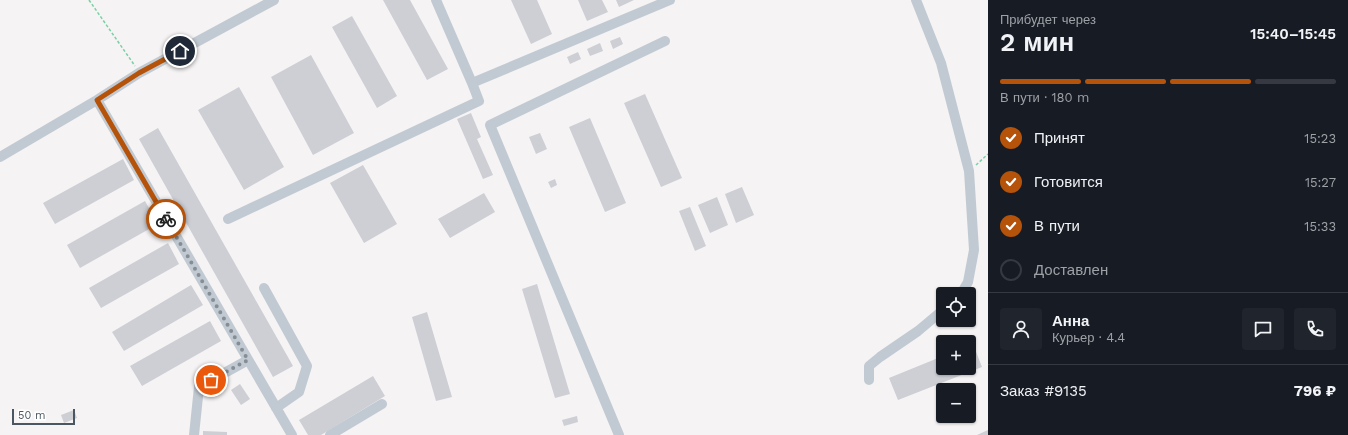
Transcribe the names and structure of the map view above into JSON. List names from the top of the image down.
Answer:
{
  "scale_bar": "50 m",
  "page": {
    "heading": ["2 мин", "Прибудет через", "15:40–15:45"],
    "panel": [
      "Анна",
      "Курьер · 4.4",
      "Заказ #9135",
      "796 ₽"
    ],
    "bar": "В пути · 180 m",
    "list": [
      ["Принят", "15:23"],
      ["Готовится", "15:27"],
      ["В пути", "15:33"],
      "Доставлен"
    ],
    "map_buttons": ["+", "−"],
    "scale": "50 m"
  }
}
